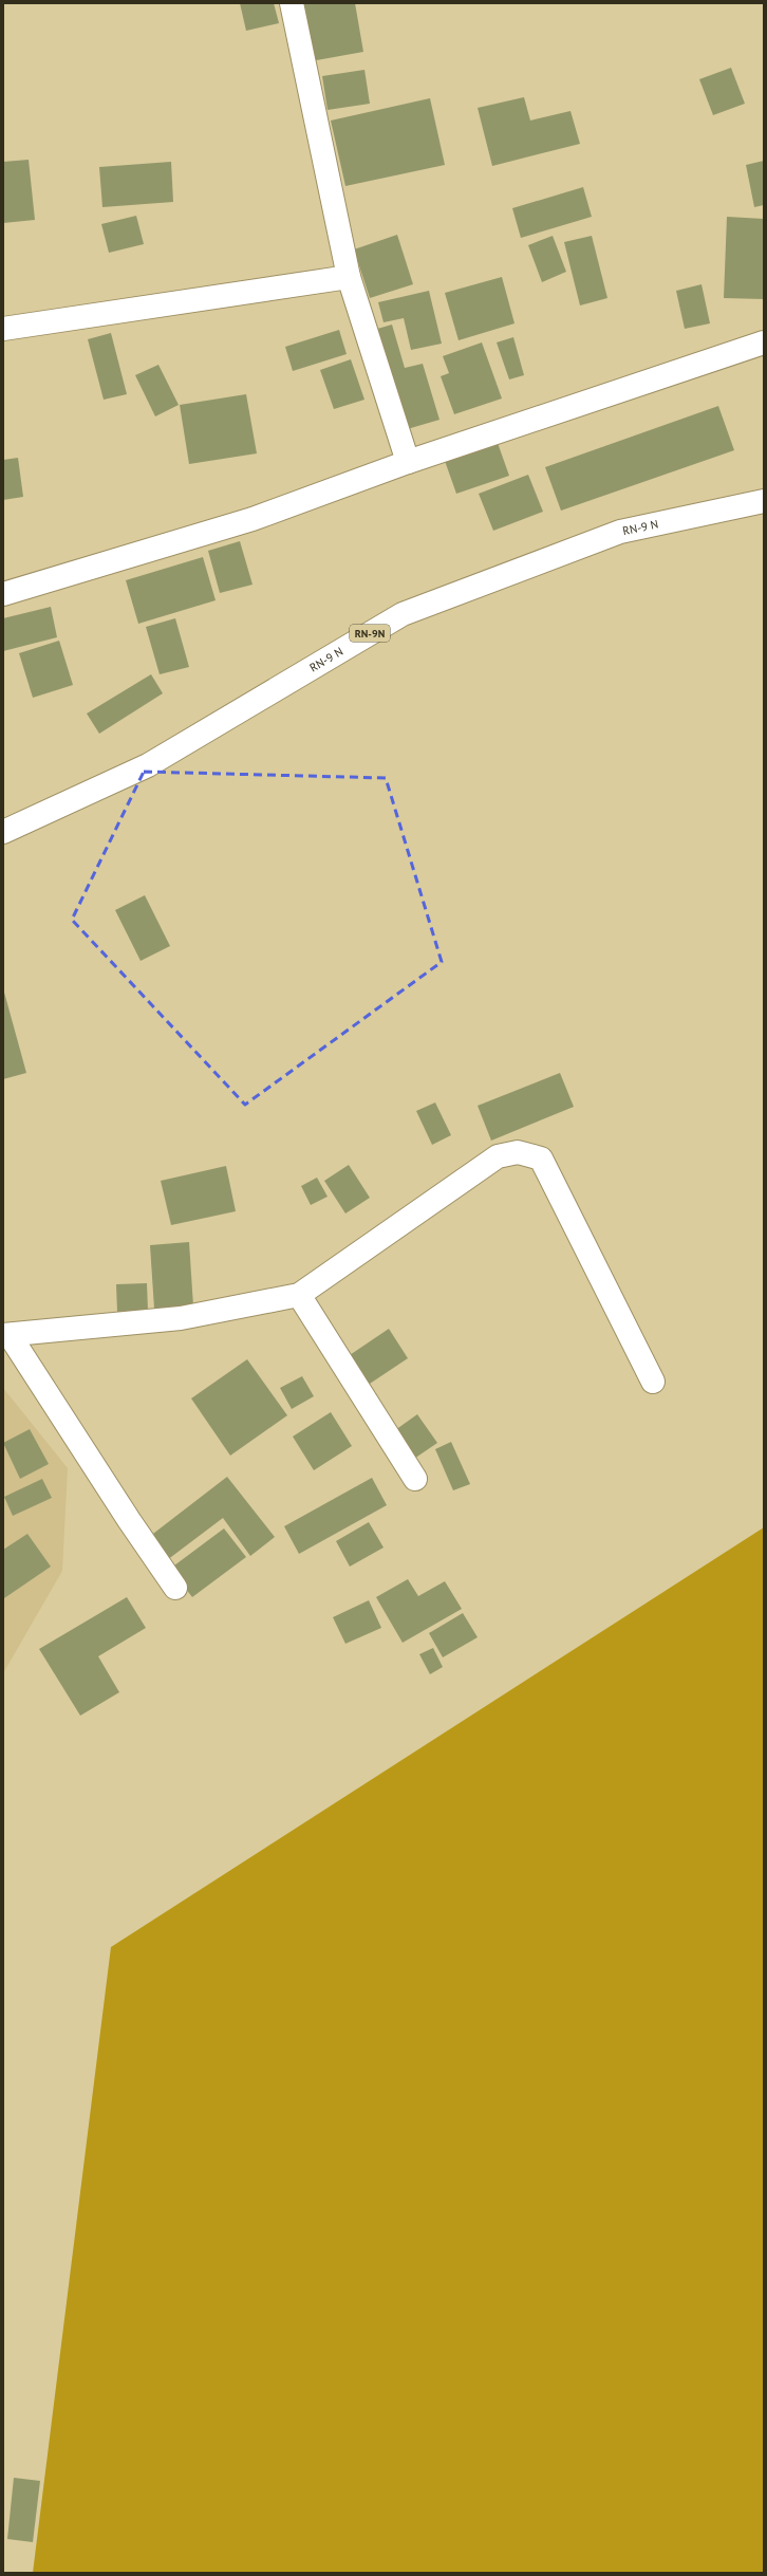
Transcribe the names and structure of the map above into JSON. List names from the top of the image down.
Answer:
{
  "streets": {
    "street": ["RN-9 N", "RN-9N"]
  }
}
